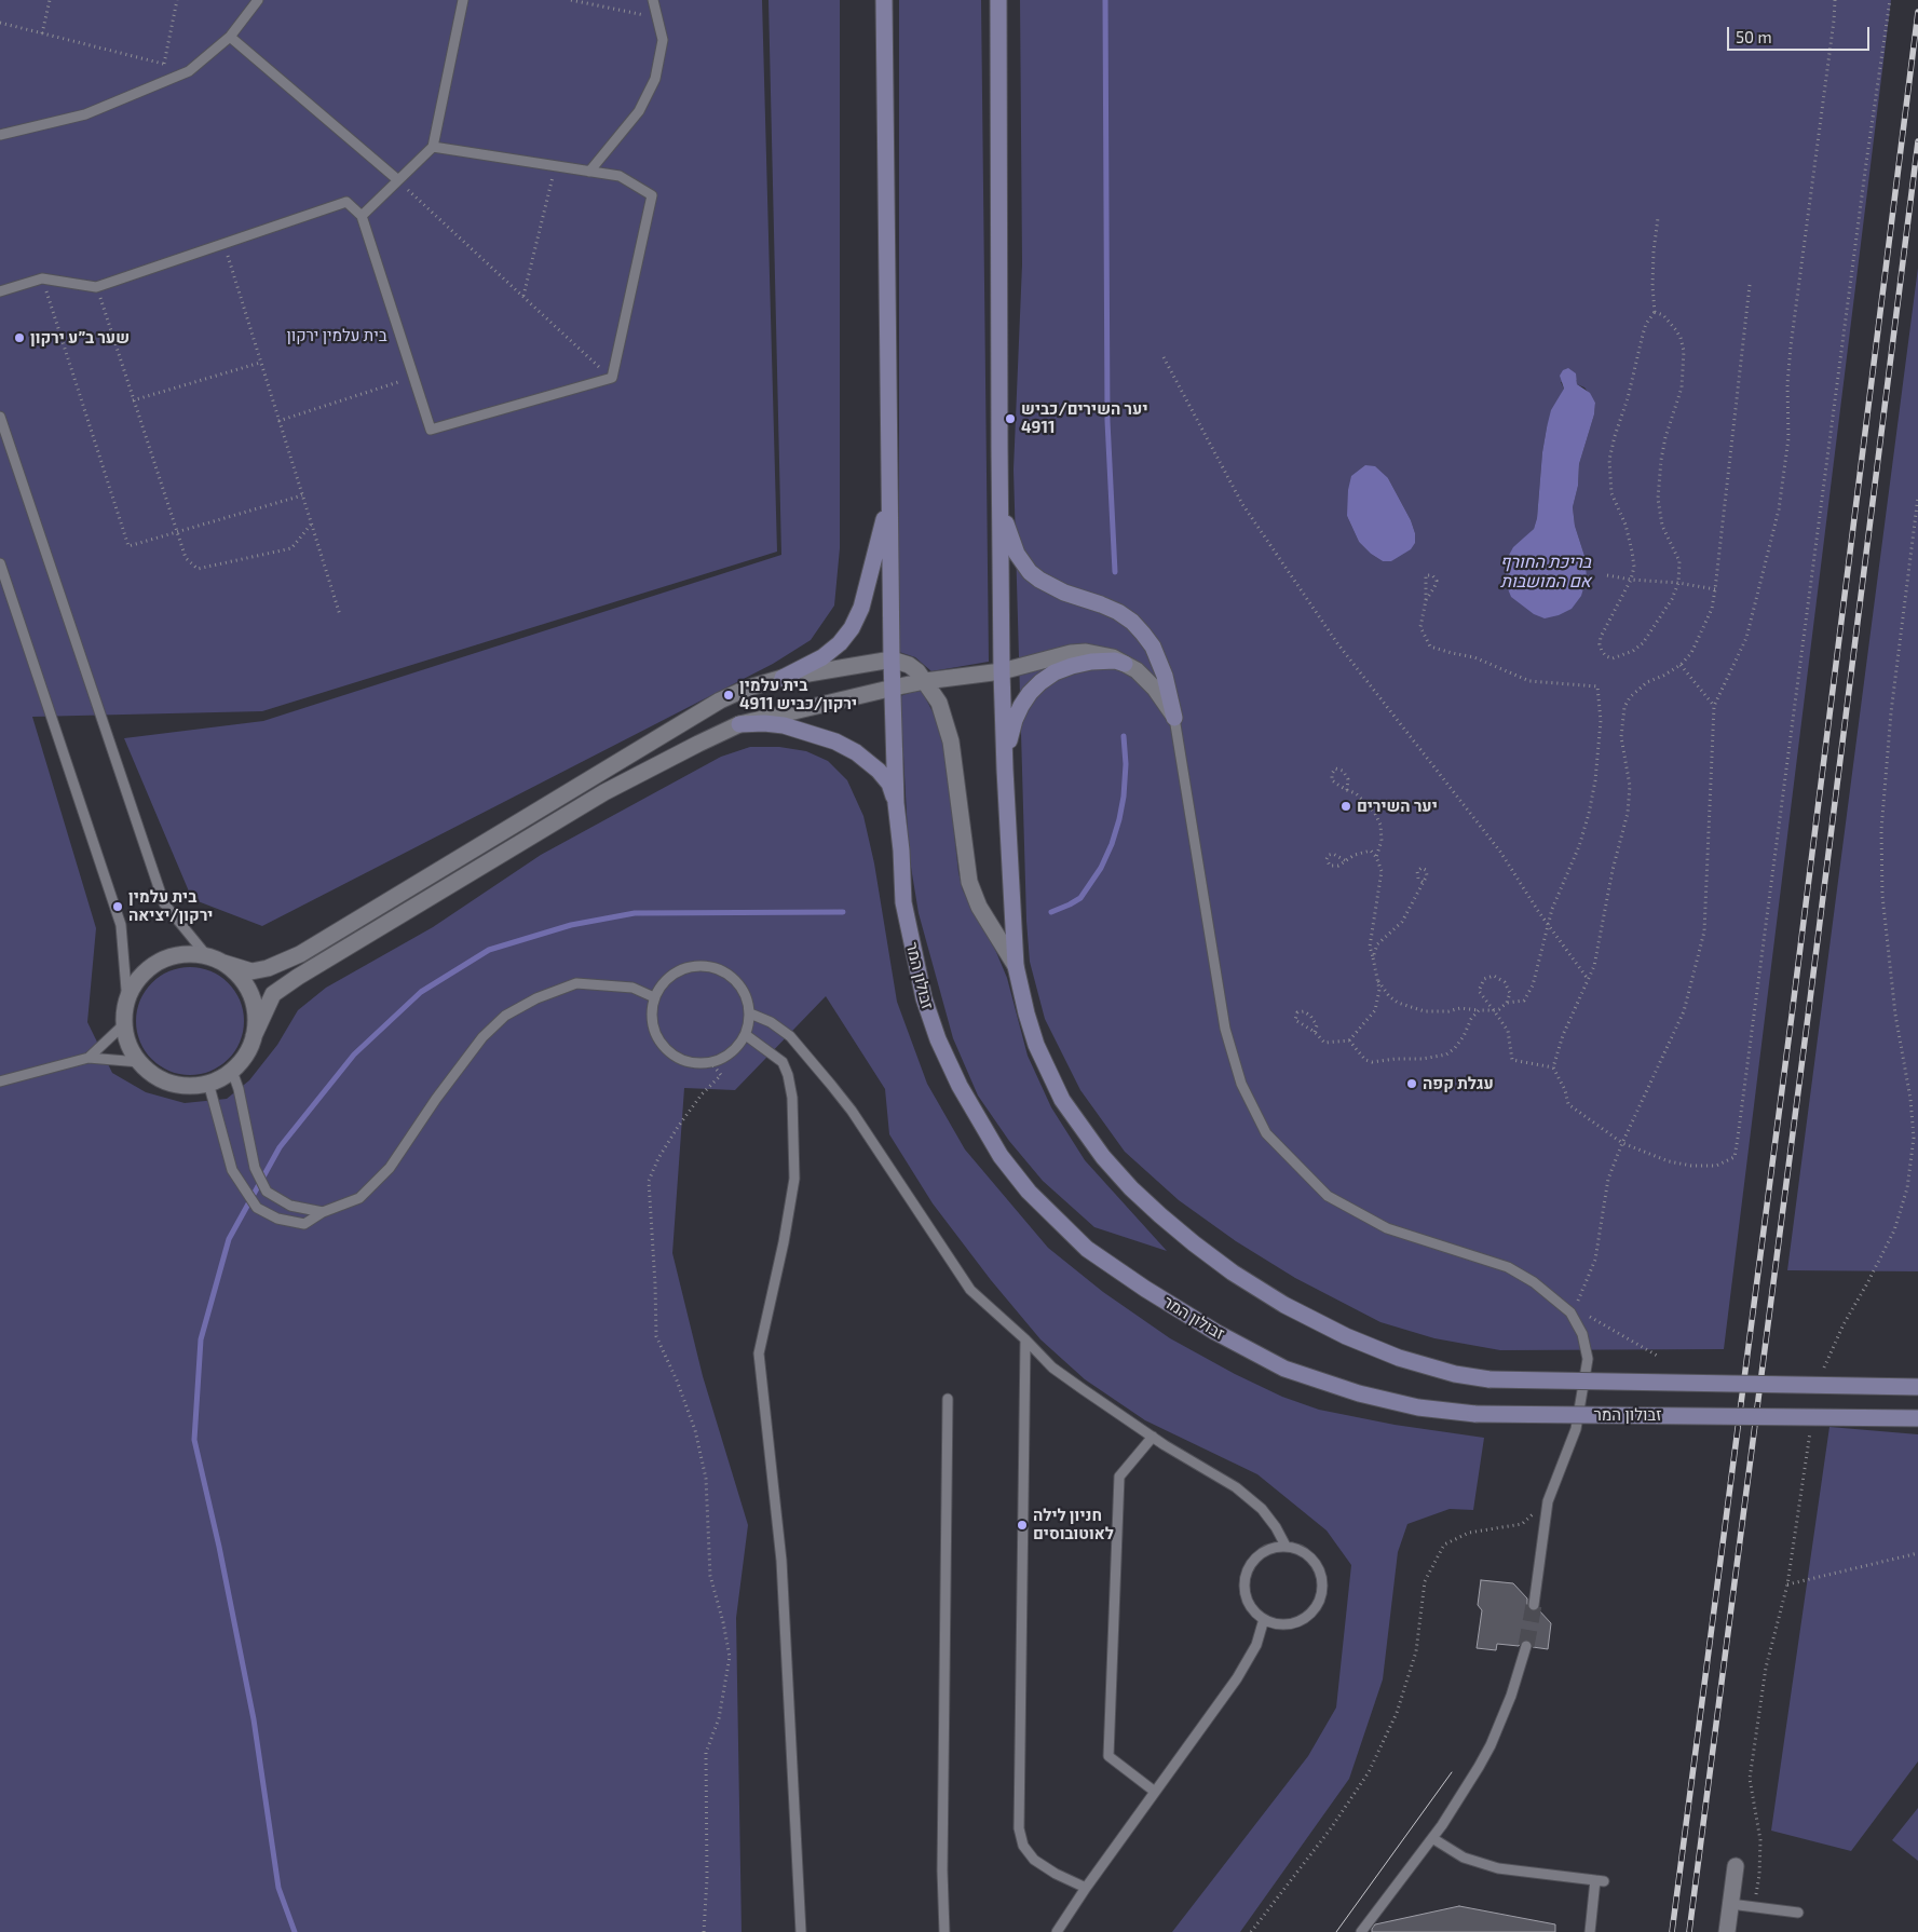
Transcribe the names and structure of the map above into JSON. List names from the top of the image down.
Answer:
{
  "streets": {
    "main road": ["זבולון המר"]
  },
  "water": ["בריכת החורף אם המושבות"],
  "parks": ["בית עלמין ירקון"],
  "places": [
    "שער ב״ע ירקון",
    "יער השירים/כביש 4911",
    "בית עלמין ירקון/כביש 4911",
    "יער השירים",
    "בית עלמין ירקון/יציאה",
    "עגלת קפה",
    "חניון לילה לאוטובוסים"
  ],
  "scale_bar": "50 m"
}
